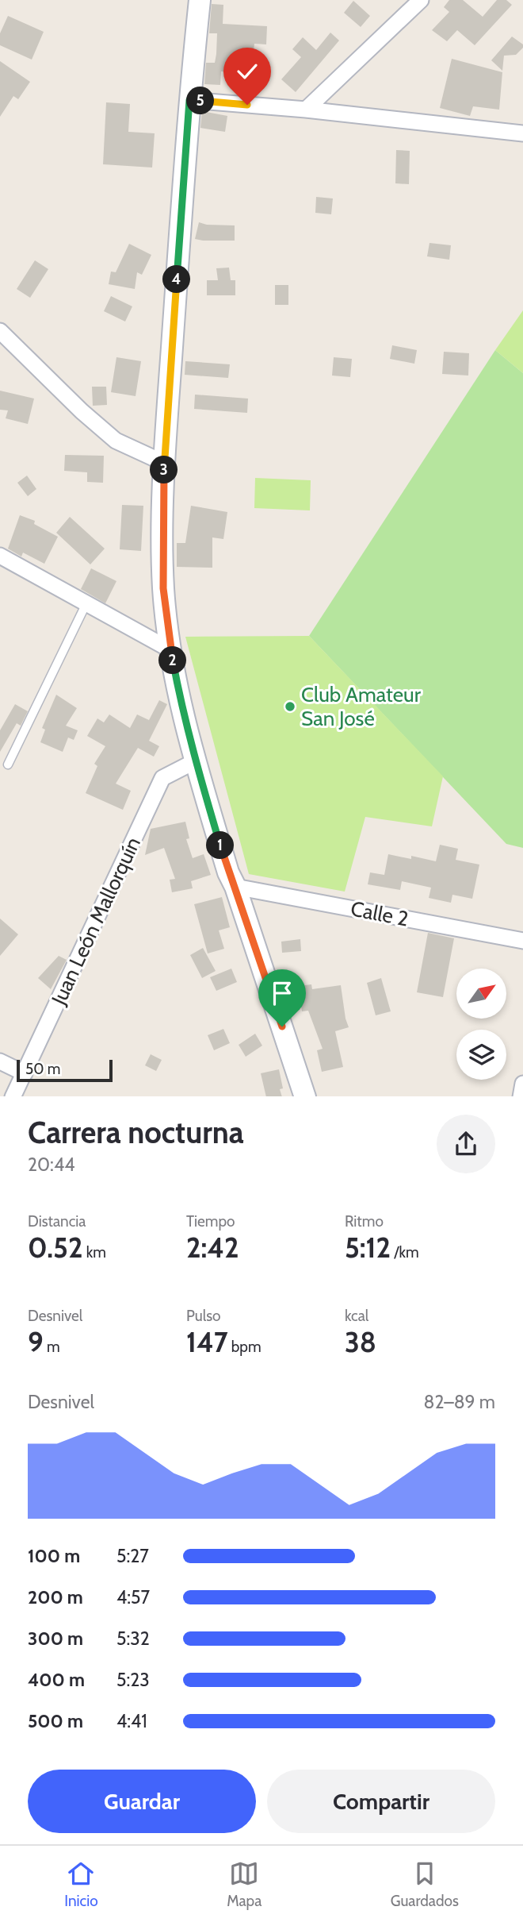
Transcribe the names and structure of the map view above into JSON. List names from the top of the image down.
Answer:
{
  "streets": {
    "street": ["Calle 2", "Juan León Mallorquín"]
  },
  "places": ["Club Amateur San José"],
  "scale_bar": "50 m",
  "north": "top right",
  "page": {
    "pins": [
      "5",
      "4",
      "3",
      "2",
      "1"
    ],
    "scale": "50 m",
    "heading": ["Carrera nocturna", "20:44"],
    "stats": [
      ["Distancia", "0.52 km"],
      ["Tiempo", "2:42"],
      ["Ritmo", "5:12 /km"],
      ["Desnivel", "9 m"],
      ["Pulso", "147 bpm"],
      ["kcal", "38"]
    ],
    "chart": ["Desnivel", "82–89 m"],
    "list": [
      {
        "name": "100 m",
        "note": "5:27"
      },
      {
        "name": "200 m",
        "note": "4:57"
      },
      {
        "name": "300 m",
        "note": "5:32"
      },
      {
        "name": "400 m",
        "note": "5:23"
      },
      {
        "name": "500 m",
        "note": "4:41"
      }
    ],
    "buttons": ["Guardar", "Compartir"],
    "tabs": ["Inicio", "Mapa", "Guardados"]
  }
}
